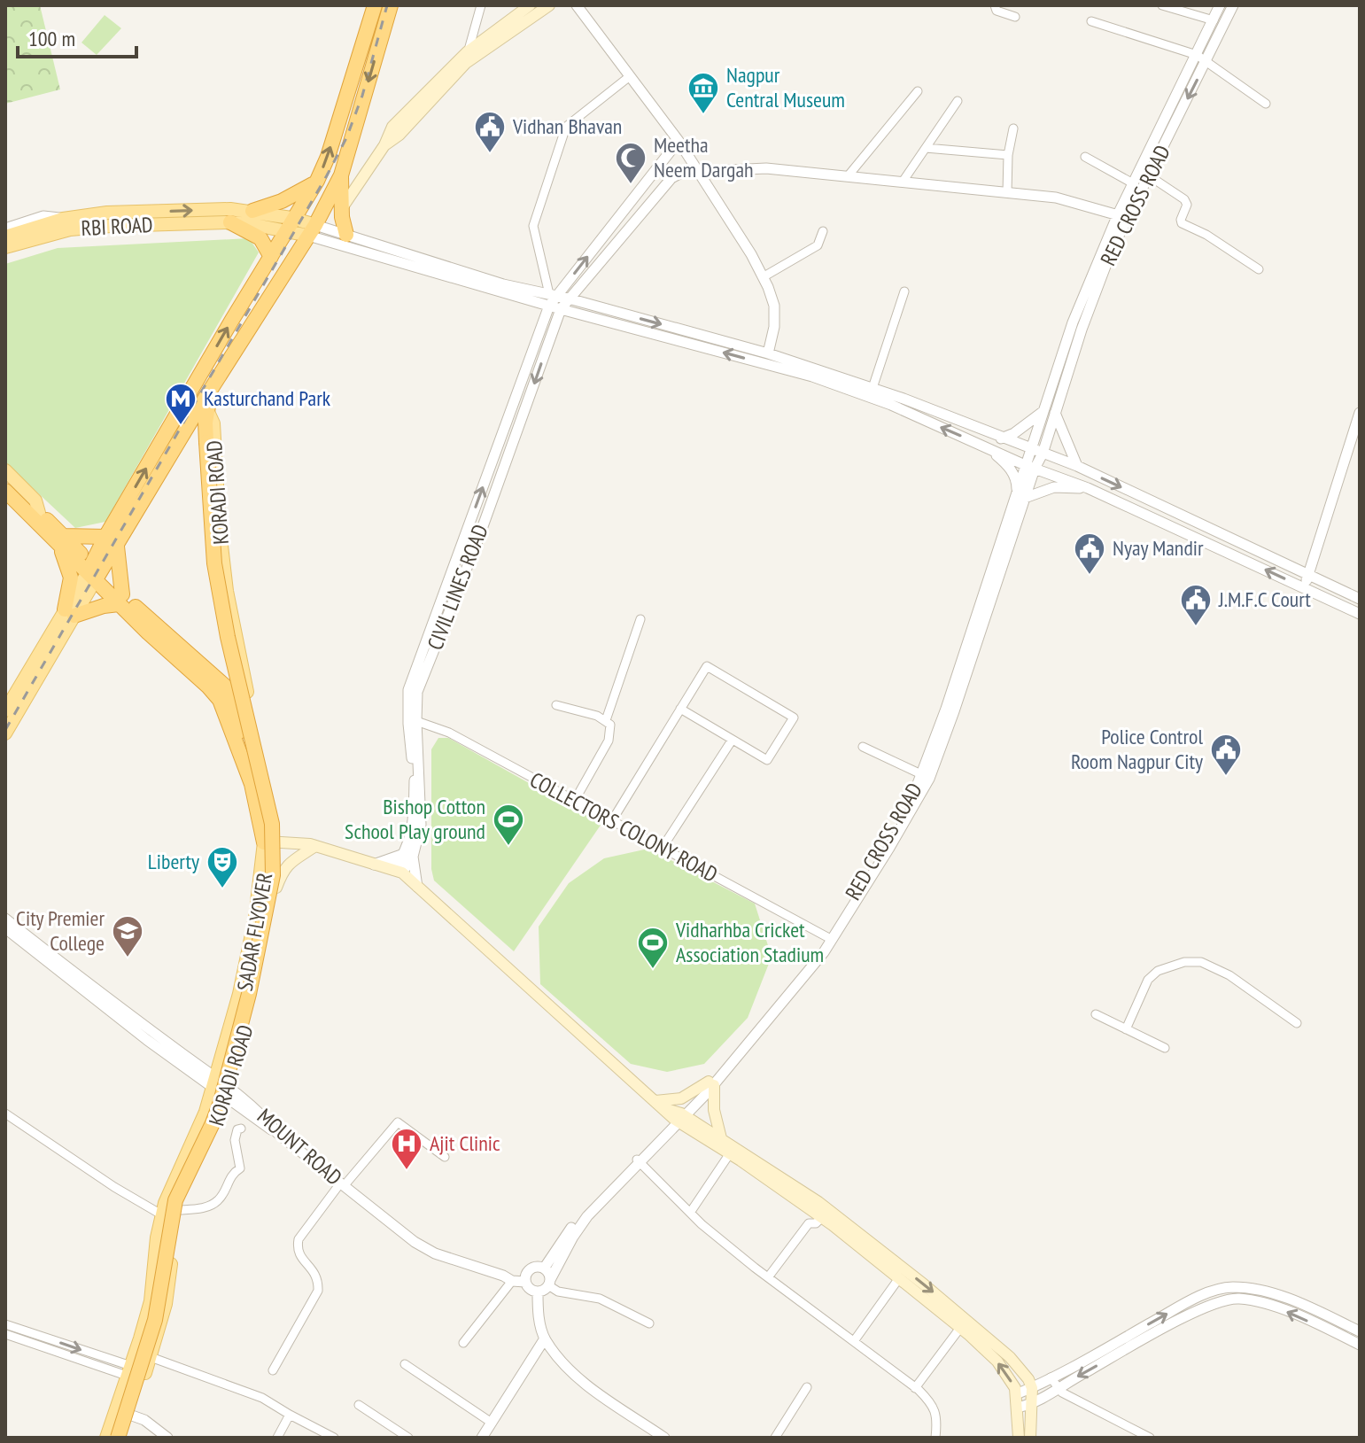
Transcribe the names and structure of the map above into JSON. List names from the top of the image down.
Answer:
{
  "streets": {
    "highway": ["SADAR FLYOVER"],
    "main road": ["RBI ROAD", "KORADI ROAD"],
    "street": [
      "RED CROSS ROAD",
      "CIVIL LINES ROAD",
      "COLLECTORS COLONY ROAD",
      "MOUNT ROAD"
    ]
  },
  "crossings": [
    ["RED CROSS ROAD", "COLLECTORS COLONY ROAD"],
    ["KORADI ROAD", "SADAR FLYOVER"],
    ["KORADI ROAD", "MOUNT ROAD"],
    ["CIVIL LINES ROAD", "COLLECTORS COLONY ROAD"]
  ],
  "places": {
    "museum": ["Nagpur Central Museum"],
    "public building": [
      "Vidhan Bhavan",
      "Nyay Mandir",
      "J.M.F.C Court",
      "Police Control Room Nagpur City"
    ],
    "mosque": ["Meetha Neem Dargah"],
    "metro station": ["Kasturchand Park"],
    "sports": ["Bishop Cotton School Play ground", "Vidharhba Cricket Association Stadium"],
    "theatre": ["Liberty"],
    "school or university": ["City Premier College"],
    "hospital": ["Ajit Clinic"]
  },
  "scale_bar": "100 m"
}
